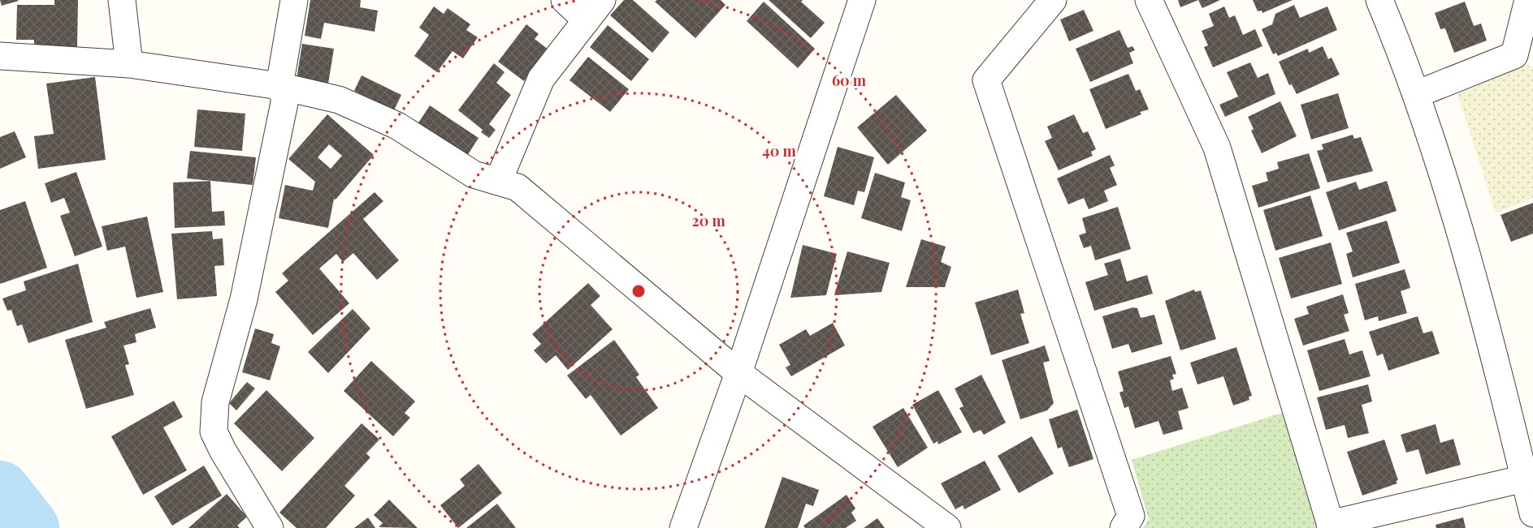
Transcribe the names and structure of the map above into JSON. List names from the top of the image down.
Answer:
{
  "rings": ["60 m", "40 m", "20 m"]
}
